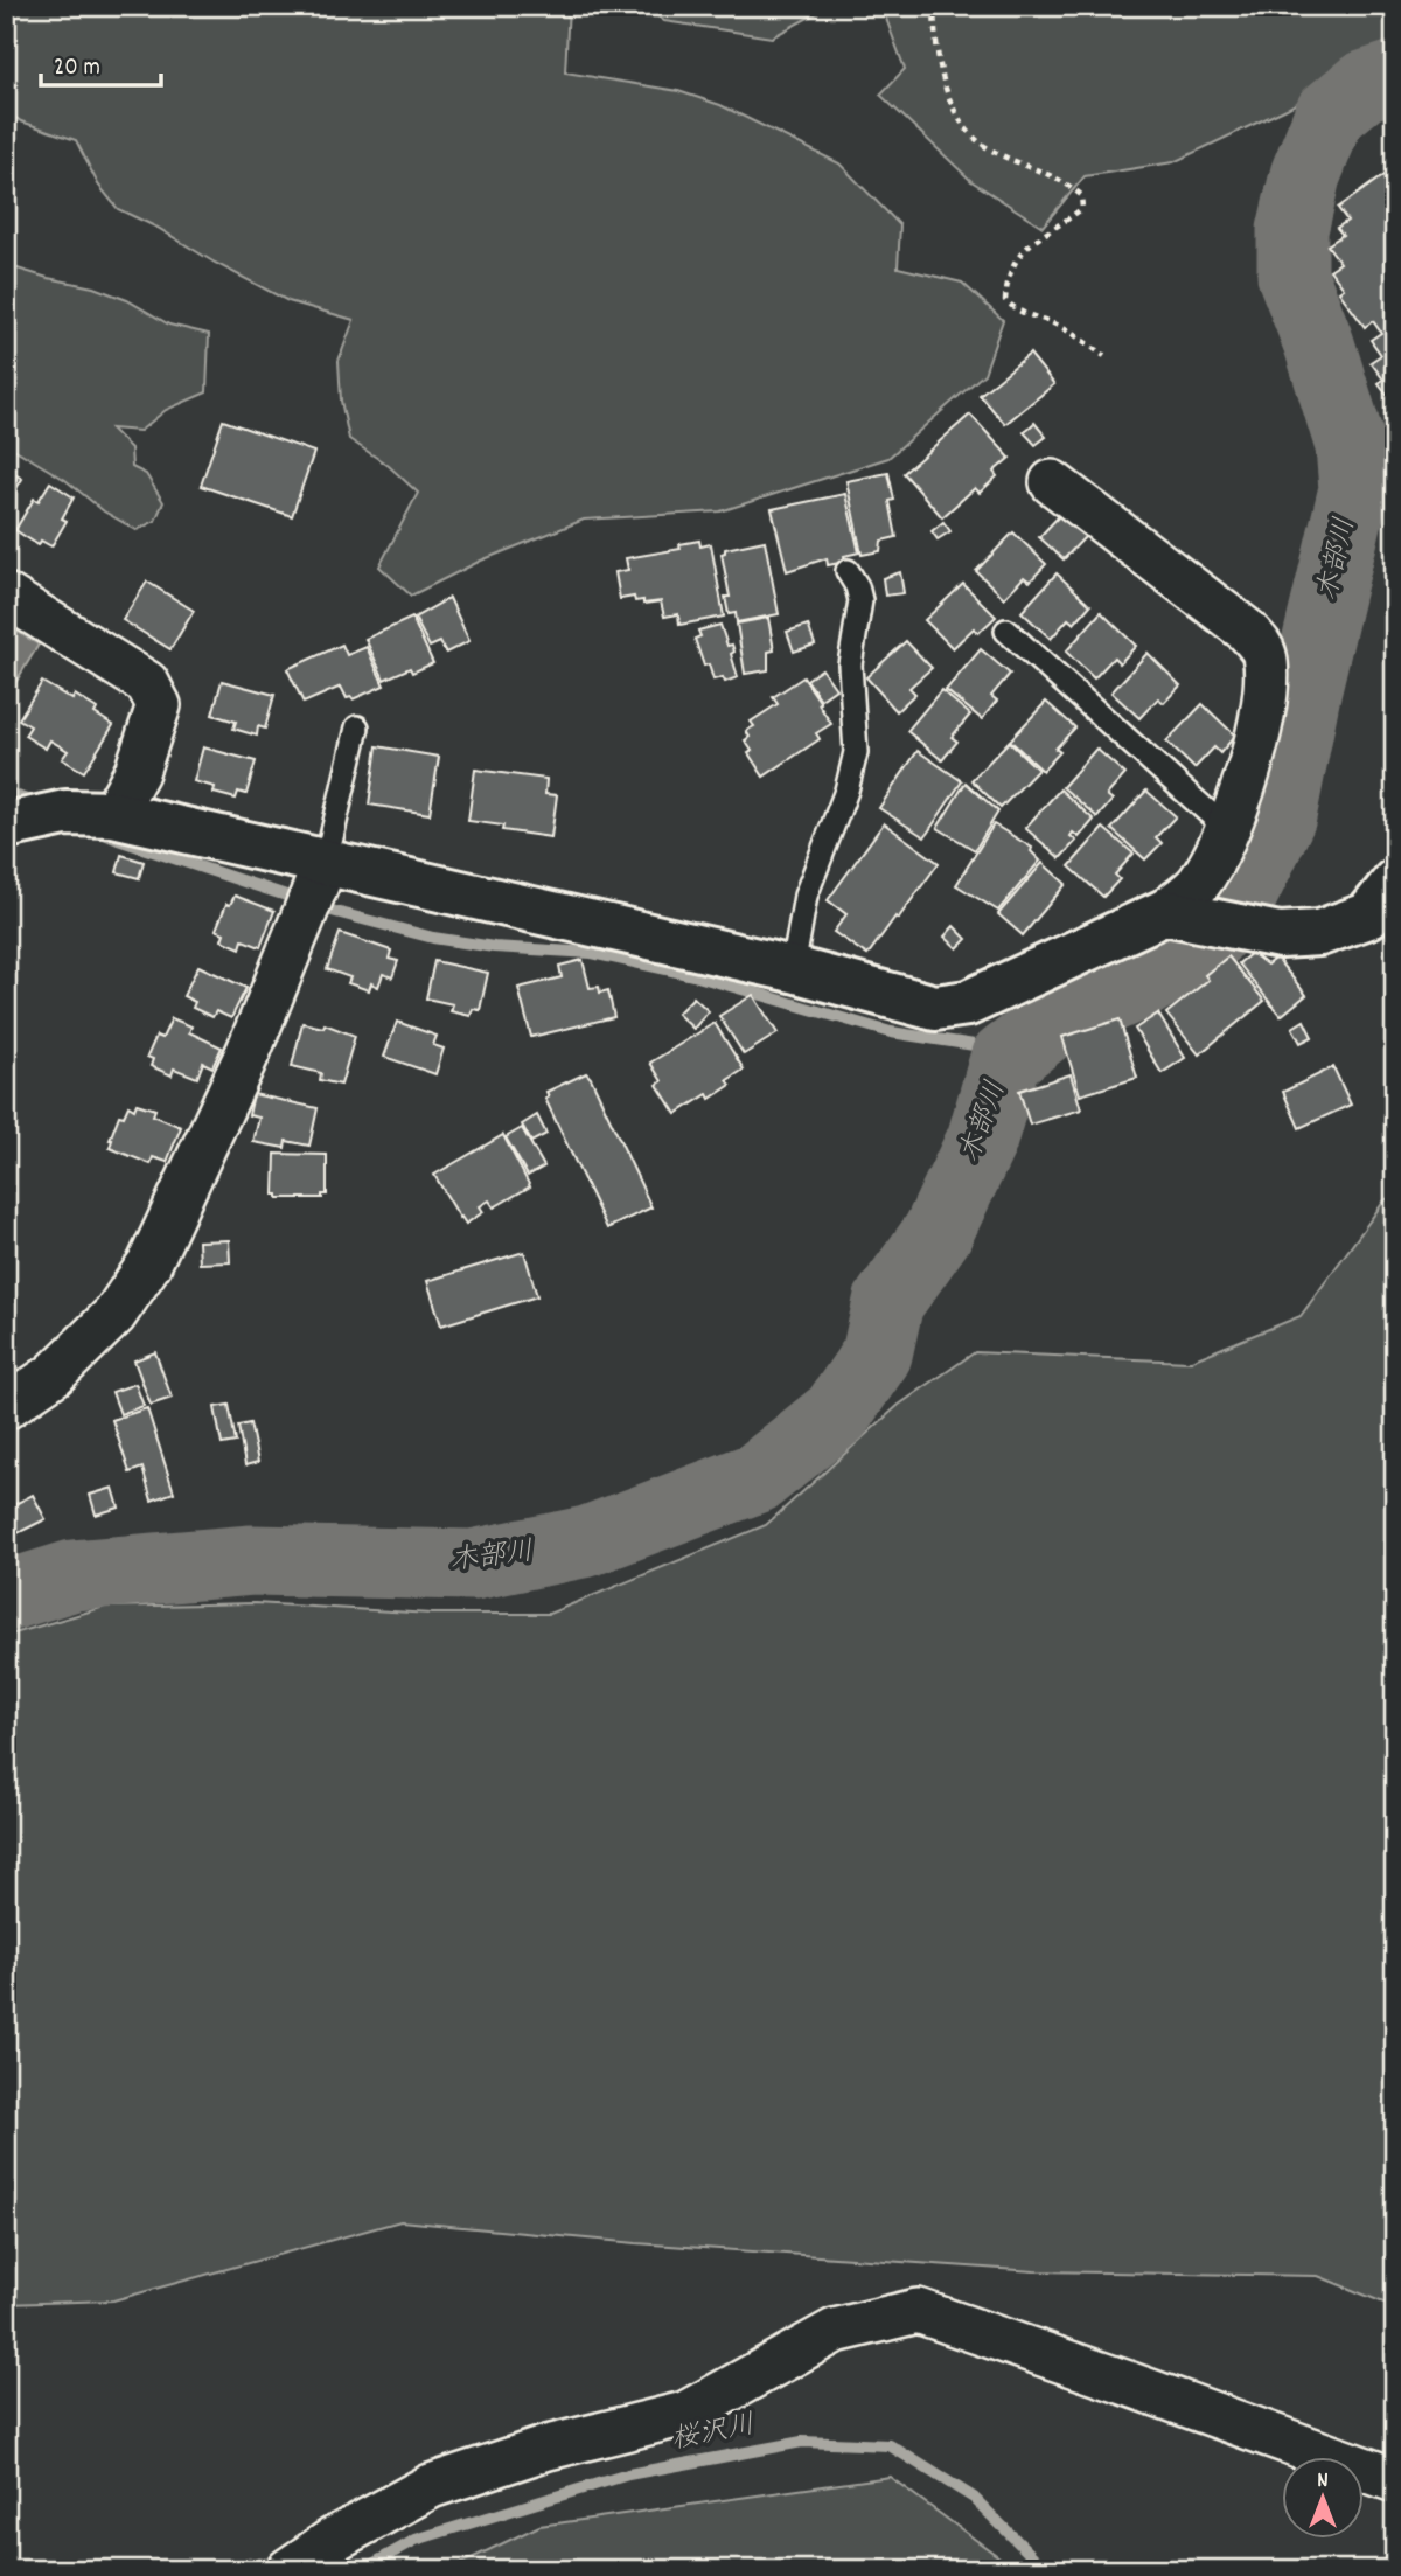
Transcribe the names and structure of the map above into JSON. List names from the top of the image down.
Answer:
{
  "water": ["木部川", "桜沢川"],
  "scale_bar": "20 m",
  "north": "top"
}
